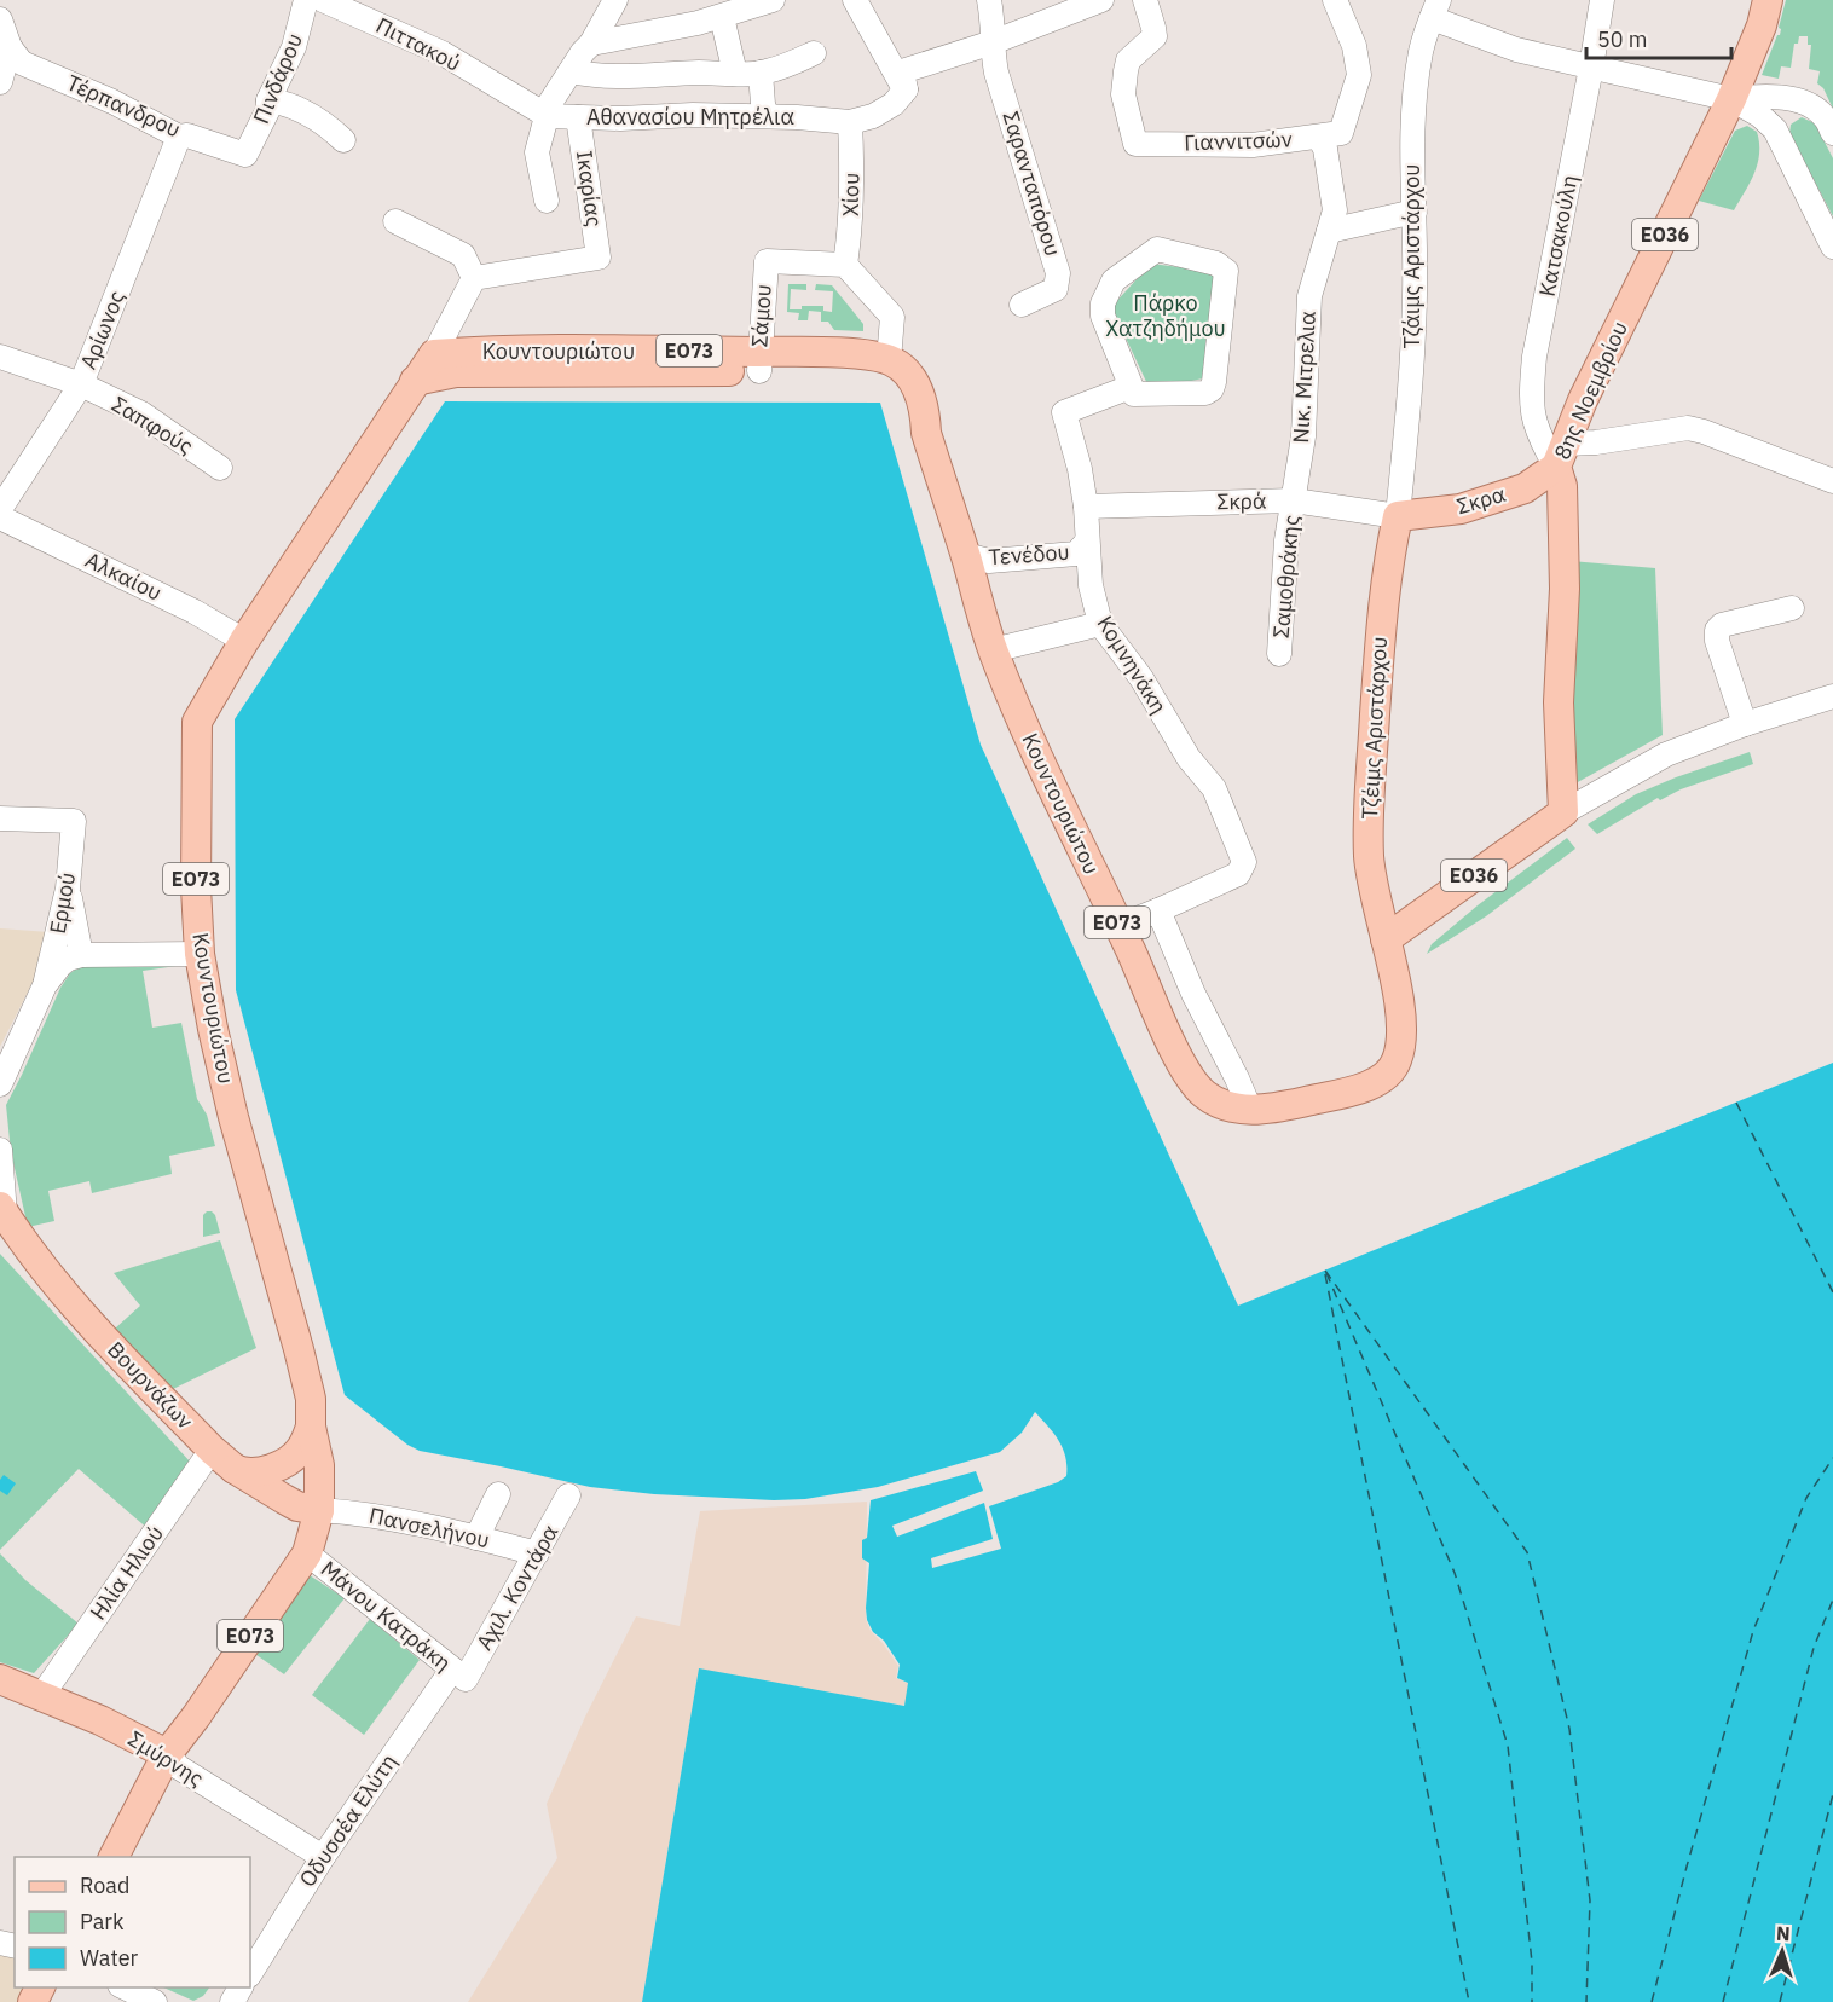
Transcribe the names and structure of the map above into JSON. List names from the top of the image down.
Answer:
{
  "streets": {
    "main road": [
      "ΕΟ36",
      "ΕΟ73",
      "Κουντουριώτου",
      "8ης Νοεμβρίου",
      "Σκρα",
      "Τζέιμς Αριστάρχου",
      "Βουρνάζων",
      "Σμύρνης"
    ],
    "street": [
      "Πιττακού",
      "Πινδάρου",
      "Τέρπανδρου",
      "Αθανασίου Μητρέλια",
      "Γιαννιτσών",
      "Σαρανταπόρου",
      "Ικαρίας",
      "Χίου",
      "Κατσακούλη",
      "Τζάιμς Αριστάρχου",
      "Σάμου",
      "Αρίωνος",
      "Νικ. Μιτρελια",
      "Σαπφούς",
      "Σκρά",
      "Τενέδου",
      "Αλκαίου",
      "Σαμοθράκης",
      "Κομνηνάκη",
      "Ερμού",
      "Πανσελήνου",
      "Ηλία Ηλιού",
      "Αχιλ. Κοντάρα",
      "Μάνου Κατράκη",
      "Οδυσσέα Ελύτη"
    ]
  },
  "crossings": [
    ["Πιττακού", "Αθανασίου Μητρέλια"],
    ["Πινδάρου", "Τέρπανδρου"],
    ["Τέρπανδρου", "Αρίωνος"],
    ["Αθανασίου Μητρέλια", "Σαρανταπόρου"],
    ["Αθανασίου Μητρέλια", "Ικαρίας"],
    ["Αθανασίου Μητρέλια", "Χίου"],
    ["Γιαννιτσών", "Νικ. Μιτρελια"],
    ["Χίου", "Σάμου"],
    ["ΕΟ36", "Κουντουριώτου"],
    ["ΕΟ36", "8ης Νοεμβρίου"],
    ["ΕΟ36", "Τζέιμς Αριστάρχου"],
    ["Κατσακούλη", "8ης Νοεμβρίου"],
    ["Κατσακούλη", "Σκρα"],
    ["Τζάιμς Αριστάρχου", "Σκρα"],
    ["Τζάιμς Αριστάρχου", "Σκρά"],
    ["Τζάιμς Αριστάρχου", "Τζέιμς Αριστάρχου"],
    ["Σάμου", "Κουντουριώτου"],
    ["Αρίωνος", "Σαπφούς"],
    ["ΕΟ73", "Κουντουριώτου"],
    ["ΕΟ73", "Βουρνάζων"],
    ["ΕΟ73", "Πανσελήνου"],
    ["ΕΟ73", "Μάνου Κατράκη"],
    ["ΕΟ73", "Σμύρνης"],
    ["Κουντουριώτου", "Τενέδου"],
    ["Κουντουριώτου", "Αλκαίου"],
    ["Κουντουριώτου", "Τζέιμς Αριστάρχου"],
    ["Νικ. Μιτρελια", "Σκρά"],
    ["Νικ. Μιτρελια", "Σαμοθράκης"],
    ["8ης Νοεμβρίου", "Σκρα"],
    ["Σκρα", "Σκρά"],
    ["Σκρα", "Τζέιμς Αριστάρχου"],
    ["Σκρά", "Σαμοθράκης"],
    ["Σκρά", "Κομνηνάκη"],
    ["Σκρά", "Τζέιμς Αριστάρχου"],
    ["Τενέδου", "Κομνηνάκη"],
    ["Βουρνάζων", "Πανσελήνου"],
    ["Βουρνάζων", "Ηλία Ηλιού"],
    ["Πανσελήνου", "Αχιλ. Κοντάρα"],
    ["Ηλία Ηλιού", "Σμύρνης"],
    ["Αχιλ. Κοντάρα", "Μάνου Κατράκη"],
    ["Αχιλ. Κοντάρα", "Οδυσσέα Ελύτη"],
    ["Μάνου Κατράκη", "Οδυσσέα Ελύτη"],
    ["Σμύρνης", "Οδυσσέα Ελύτη"]
  ],
  "parks": ["Πάρκο Χατζηδήμου"],
  "legend": ["Road", "Park", "Water"],
  "scale_bar": "50 m",
  "north": "top"
}
